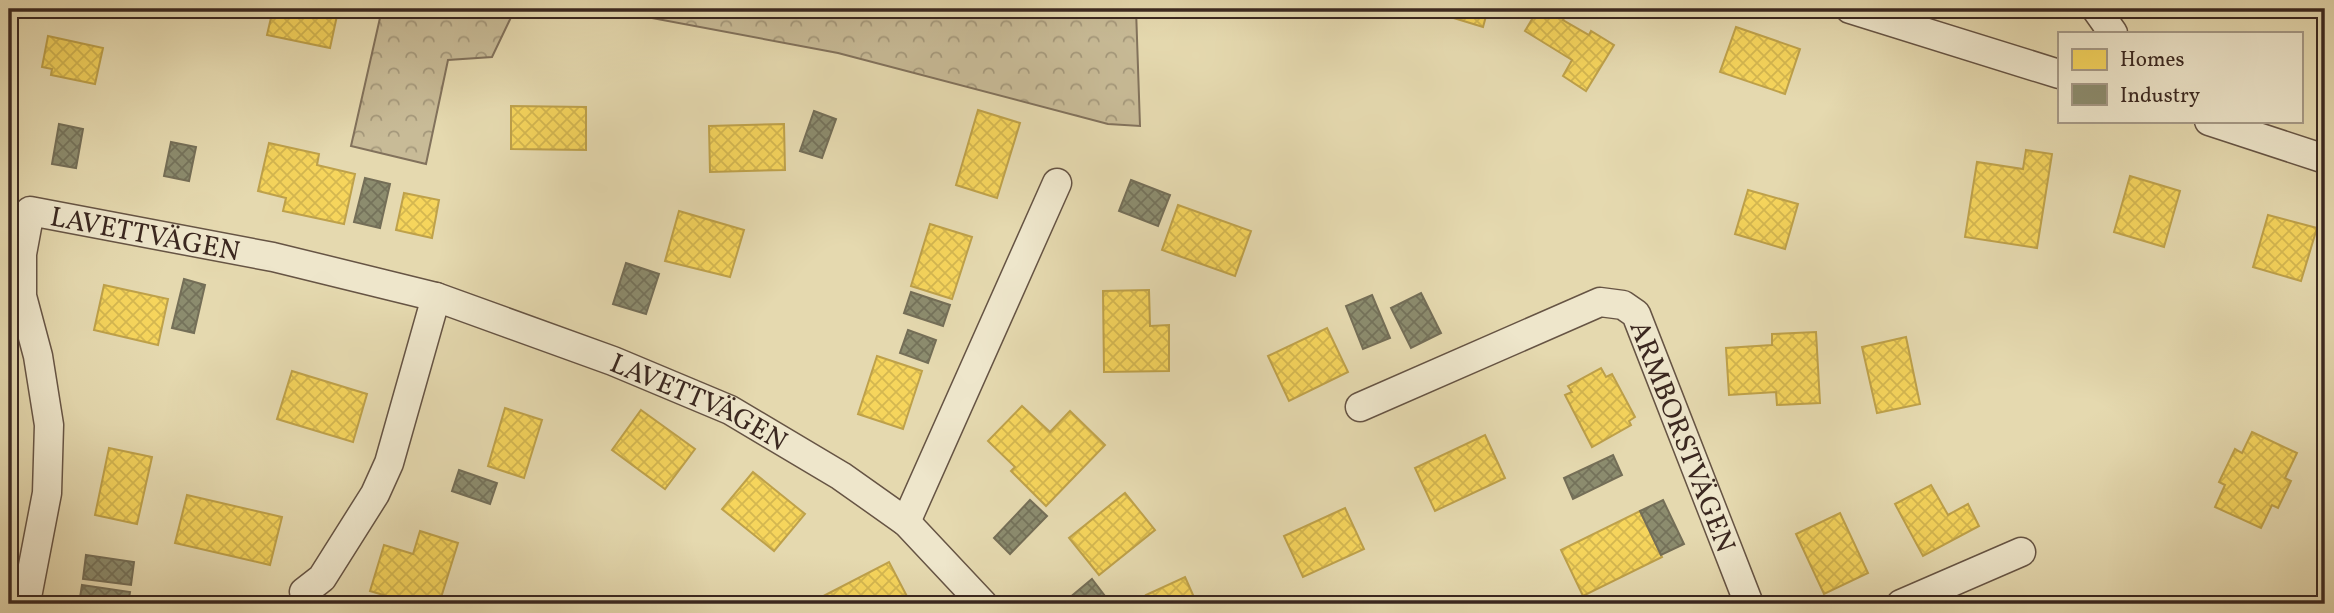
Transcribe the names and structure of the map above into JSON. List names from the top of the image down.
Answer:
{
  "streets": {
    "street": ["LAVETTVÄGEN", "ARMBORSTVÄGEN"]
  },
  "legend": ["Homes", "Industry"]
}
